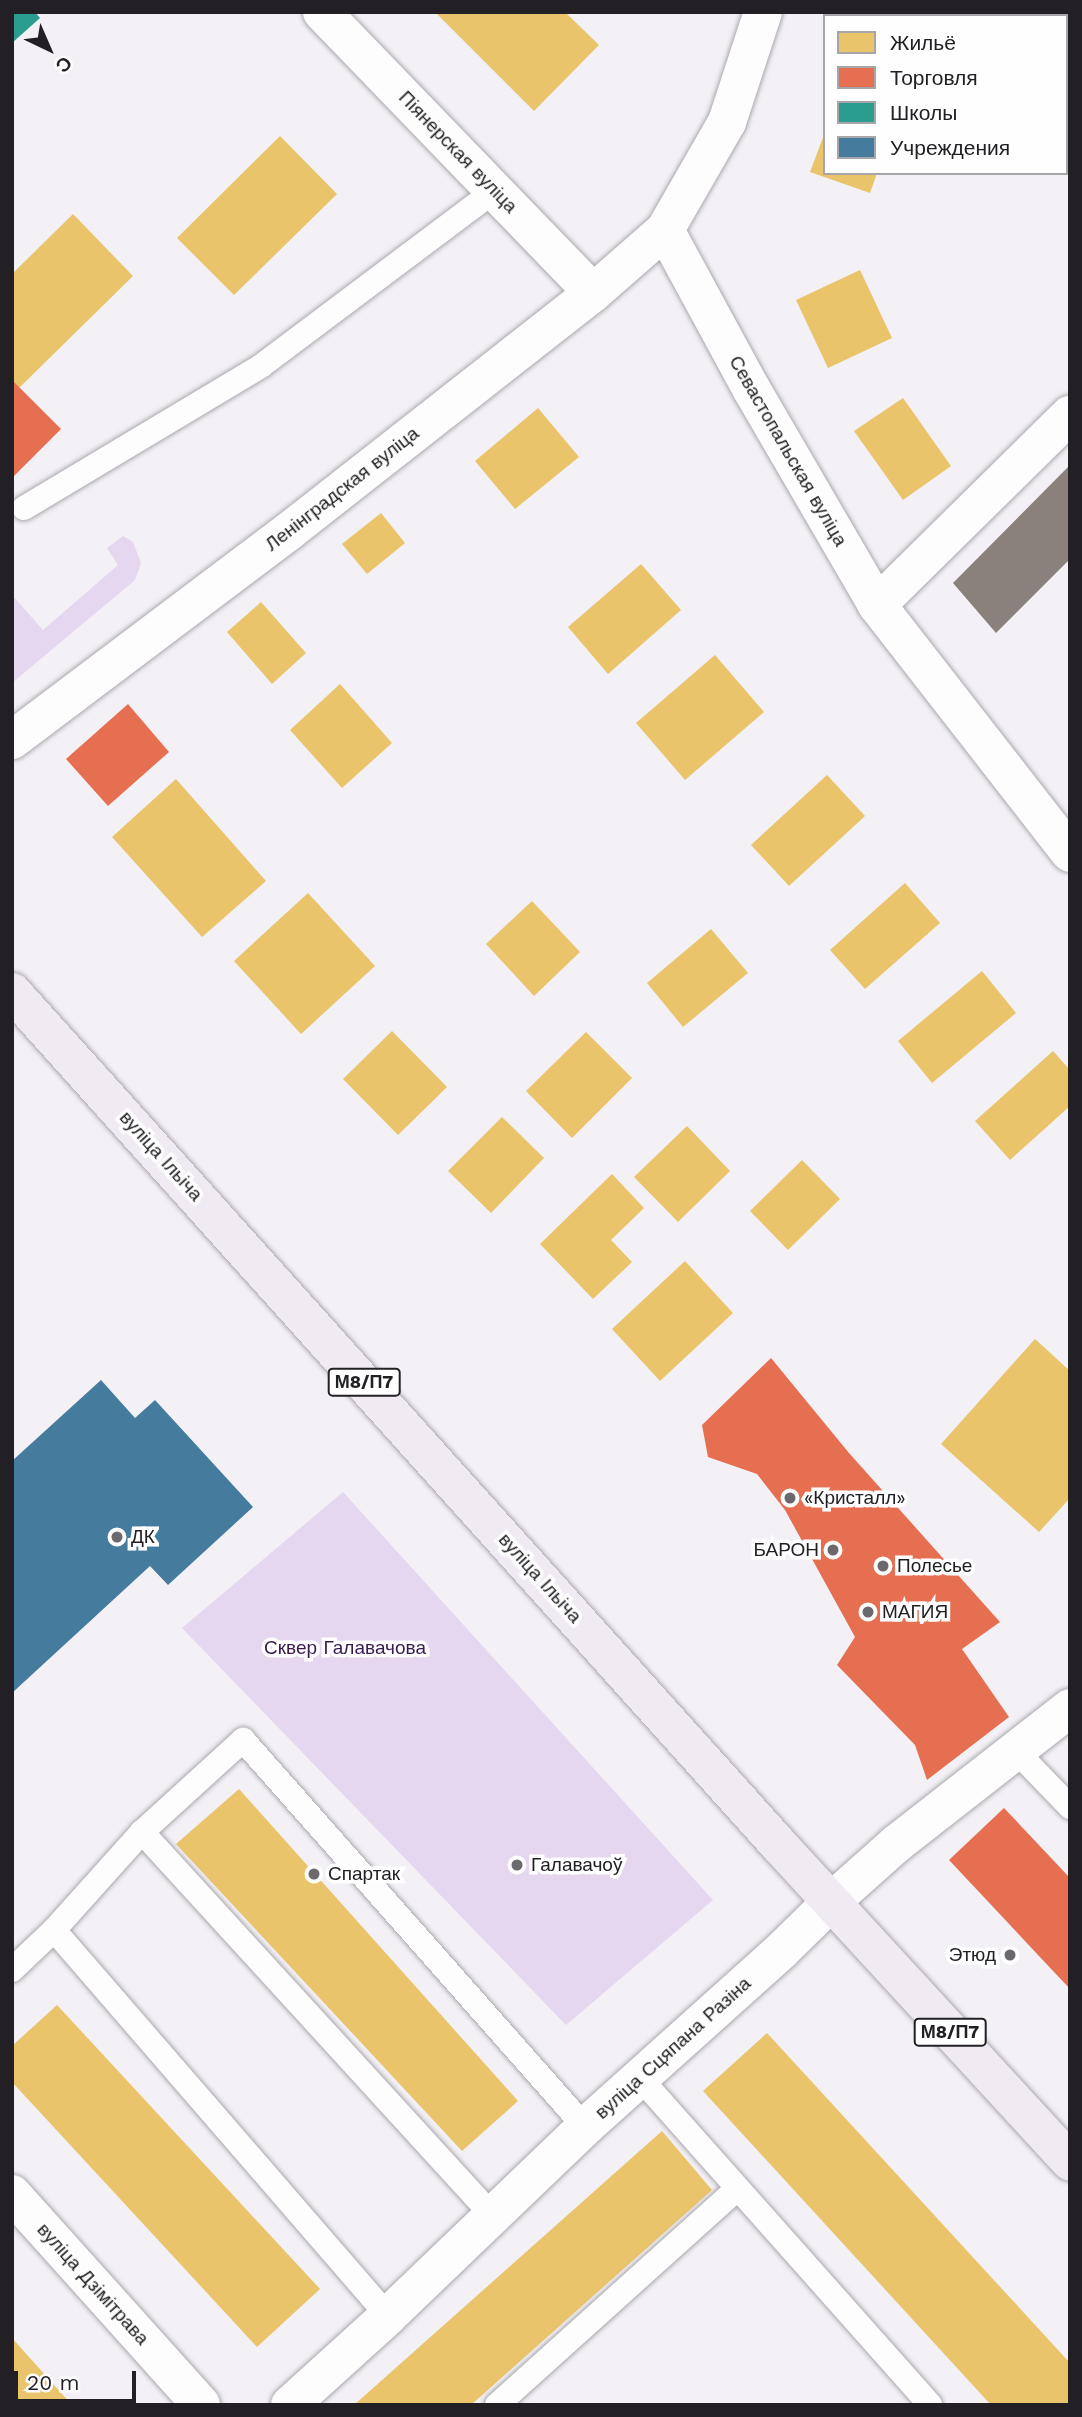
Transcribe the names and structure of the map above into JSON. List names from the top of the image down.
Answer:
{
  "streets": {
    "main road": ["вуліца Ільіча", "М8/П7"],
    "street": [
      "Піянерская вуліца",
      "Севастопальская вуліца",
      "Ленінградская вуліца",
      "вуліца Сцяпана Разіна",
      "вуліца Дзімітрава"
    ]
  },
  "crossings": [
    ["Піянерская вуліца", "Ленінградская вуліца"],
    ["Севастопальская вуліца", "Ленінградская вуліца"],
    ["вуліца Ільіча", "вуліца Сцяпана Разіна"]
  ],
  "parks": ["Сквер Галавачова"],
  "places": [
    "«Кристалл»",
    "ДК",
    "БАРОН",
    "Полесье",
    "МАГИЯ",
    "Галавачоў",
    "Спартак",
    "Этюд"
  ],
  "legend": [
    "Жильё",
    "Торговля",
    "Школы",
    "Учреждения"
  ],
  "scale_bar": "20 m",
  "north": "bottom right"
}
